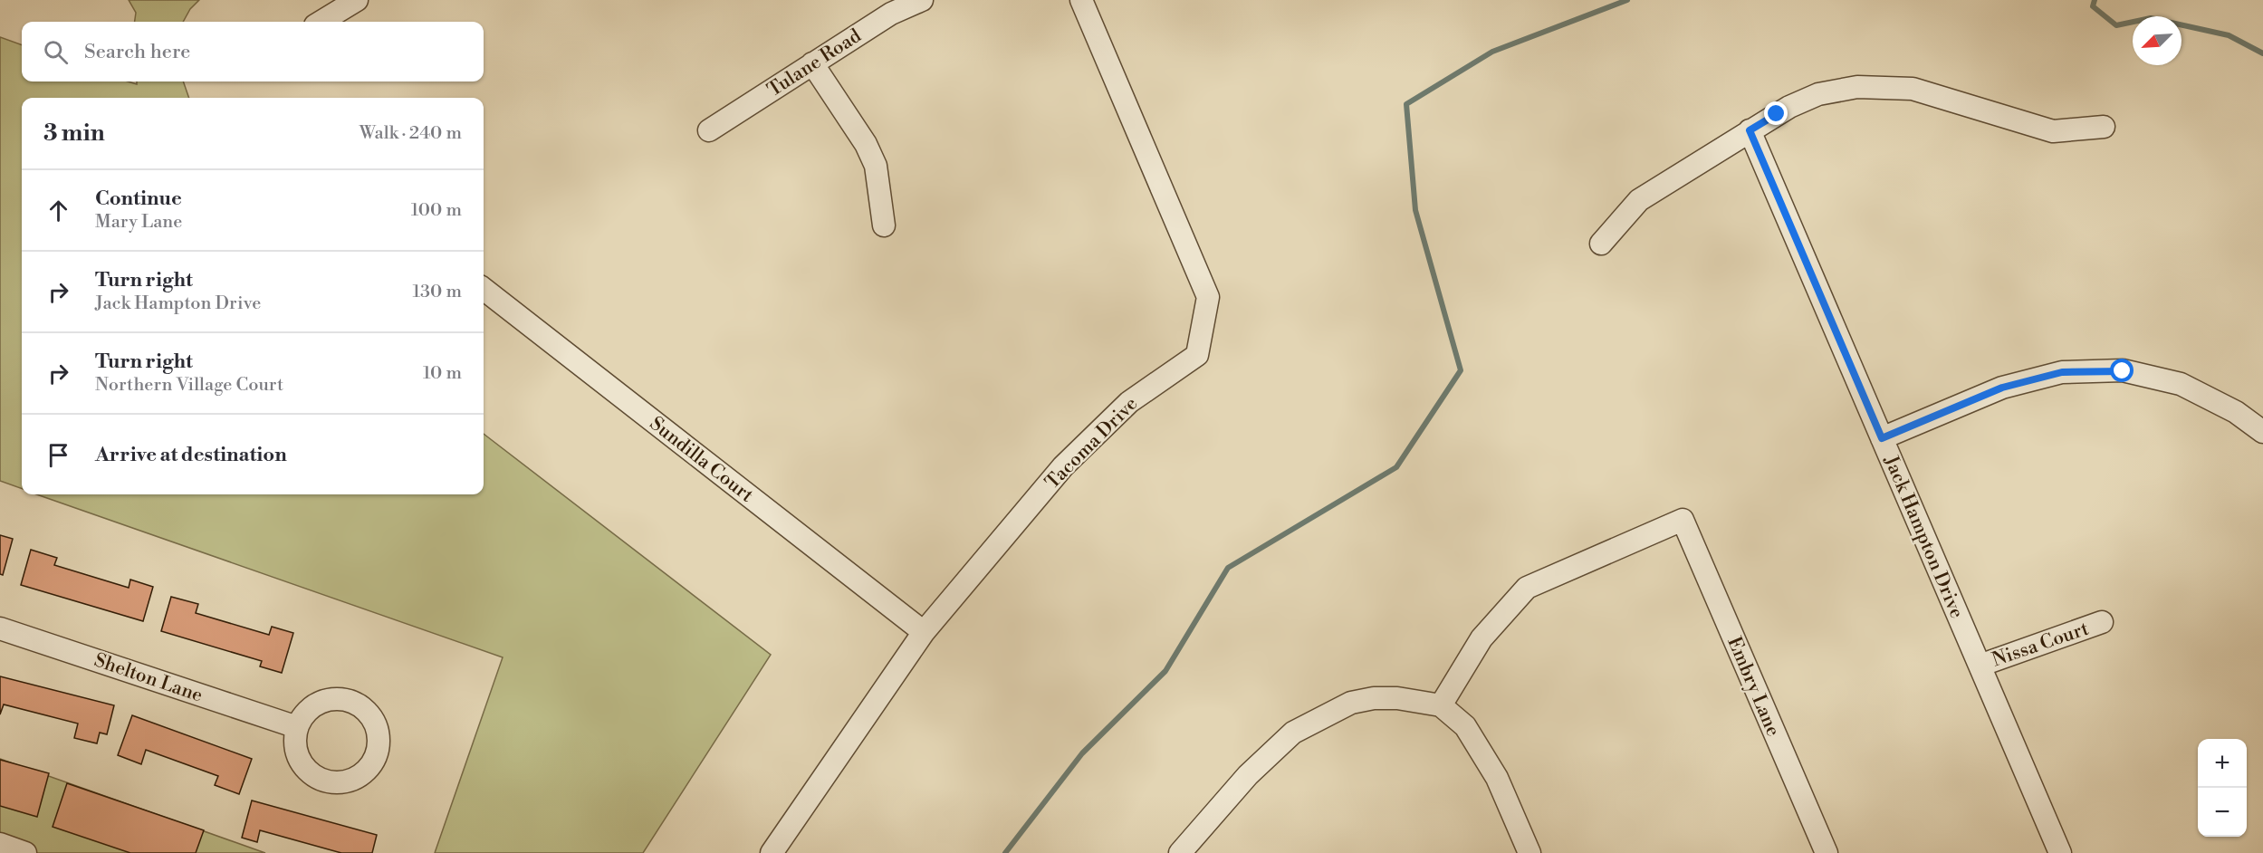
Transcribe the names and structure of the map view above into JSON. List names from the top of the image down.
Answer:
{
  "streets": {
    "street": [
      "Tulane Road",
      "Tacoma Drive",
      "Sundilla Court",
      "Jack Hampton Drive",
      "Nissa Court",
      "Shelton Lane",
      "Embry Lane"
    ]
  },
  "crossings": [
    ["Tacoma Drive", "Sundilla Court"],
    ["Jack Hampton Drive", "Nissa Court"]
  ],
  "north": "bottom left",
  "page": {
    "search": "Search here",
    "heading": ["3 min", "Walk · 240 m"],
    "list": [
      ["Continue", "Mary Lane", "100 m"],
      ["Turn right", "Jack Hampton Drive", "130 m"],
      ["Turn right", "Northern Village Court", "10 m"],
      "Arrive at destination"
    ],
    "map_buttons": ["+", "−"]
  }
}
